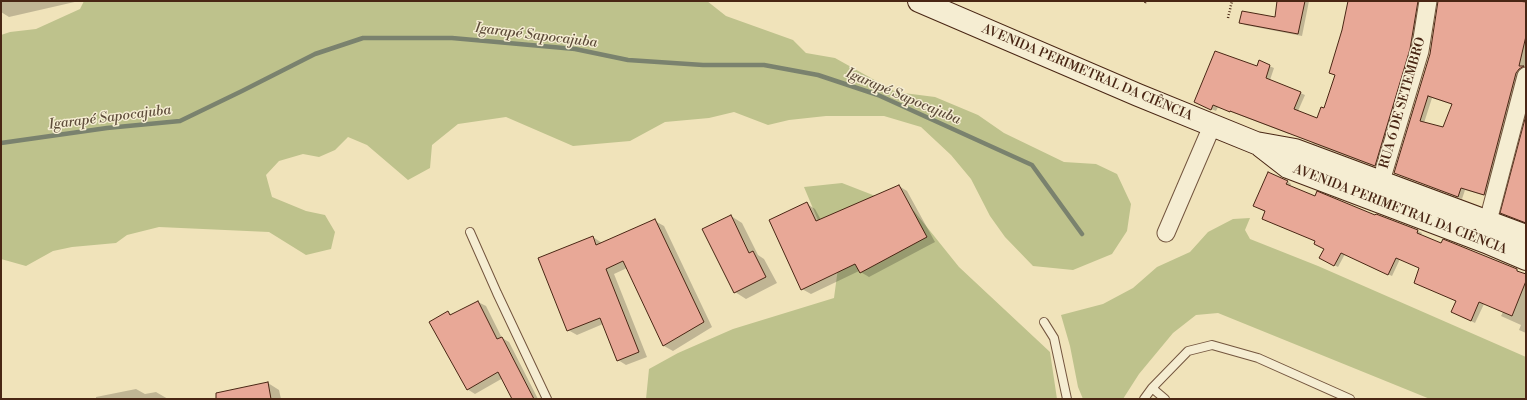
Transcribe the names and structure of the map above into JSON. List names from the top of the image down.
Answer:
{
  "streets": {
    "main road": ["AVENIDA PERIMETRAL DA CIÊNCIA"],
    "street": ["RUA 6 DE SETEMBRO"]
  },
  "crossings": [
    ["AVENIDA PERIMETRAL DA CIÊNCIA", "RUA 6 DE SETEMBRO"]
  ],
  "water": ["Igarapé Sapocajuba"]
}
